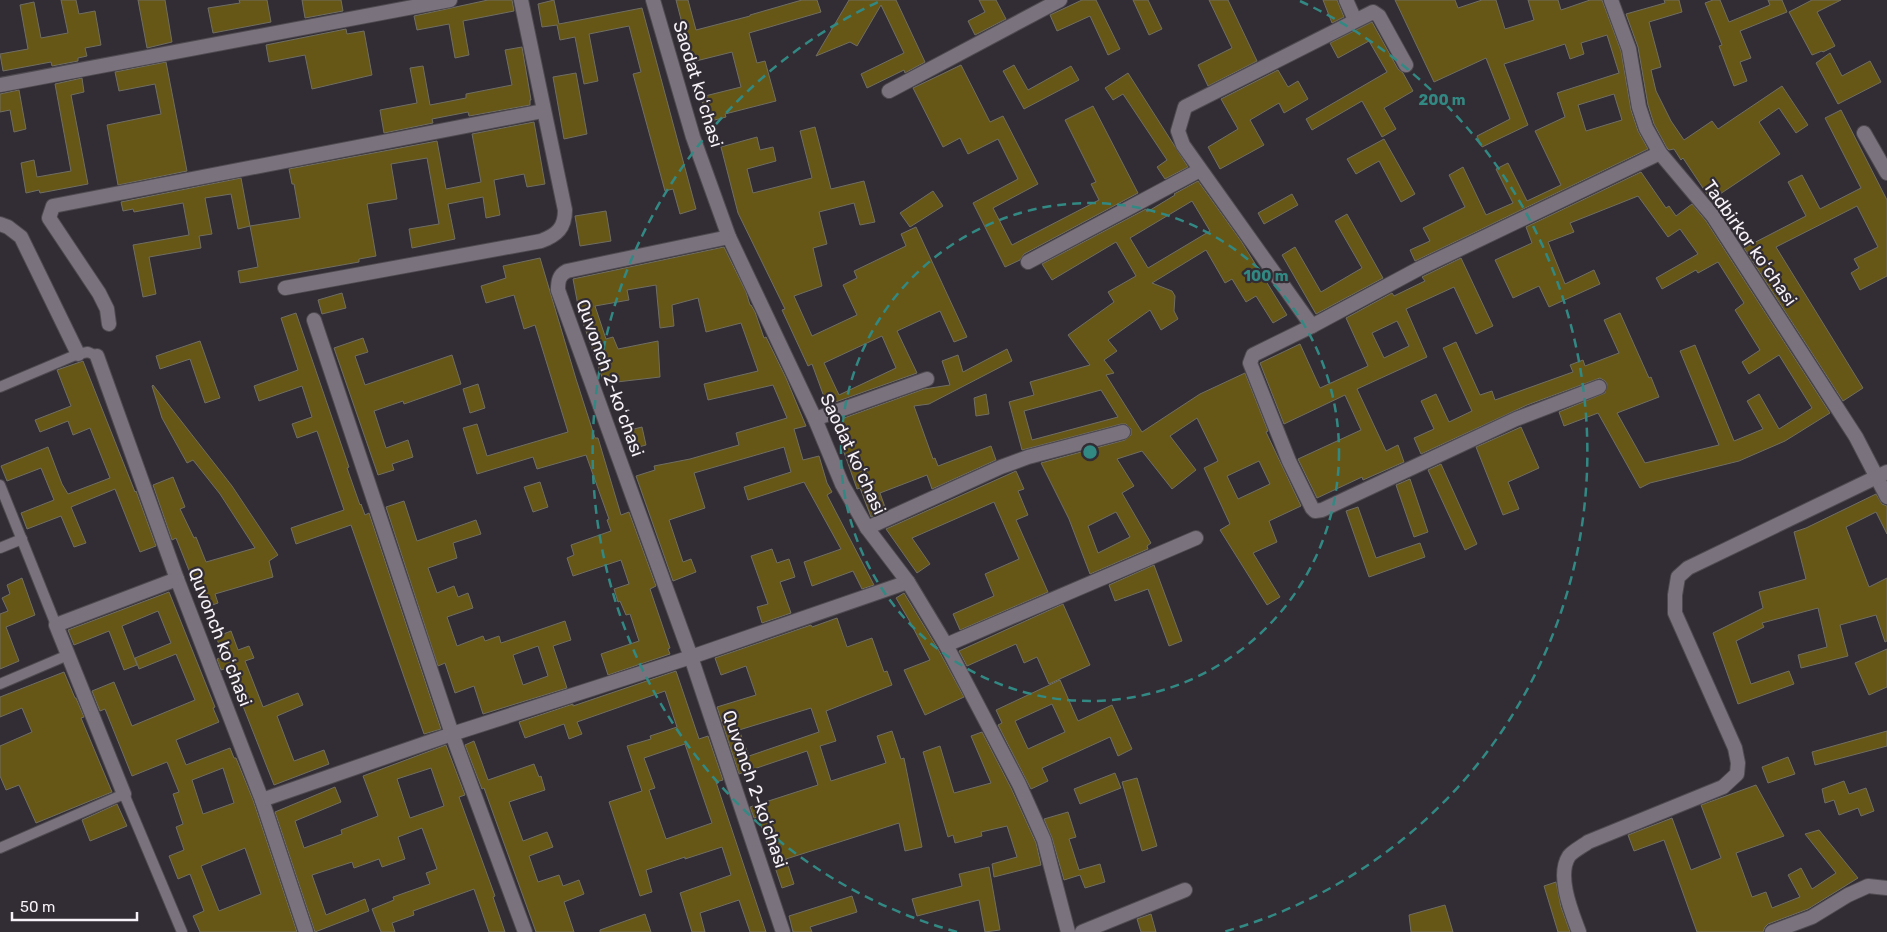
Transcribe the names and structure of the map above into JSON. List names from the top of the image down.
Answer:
{
  "streets": {
    "street": [
      "Saodat koʻchasi",
      "Tadbirkor koʻchasi",
      "Quvonch 2-koʻchasi",
      "Quvonch koʻchasi"
    ]
  },
  "crossings": [
    ["Saodat koʻchasi", "Quvonch 2-koʻchasi"]
  ],
  "scale_bar": "50 m",
  "rings": ["200 m", "100 m"]
}
